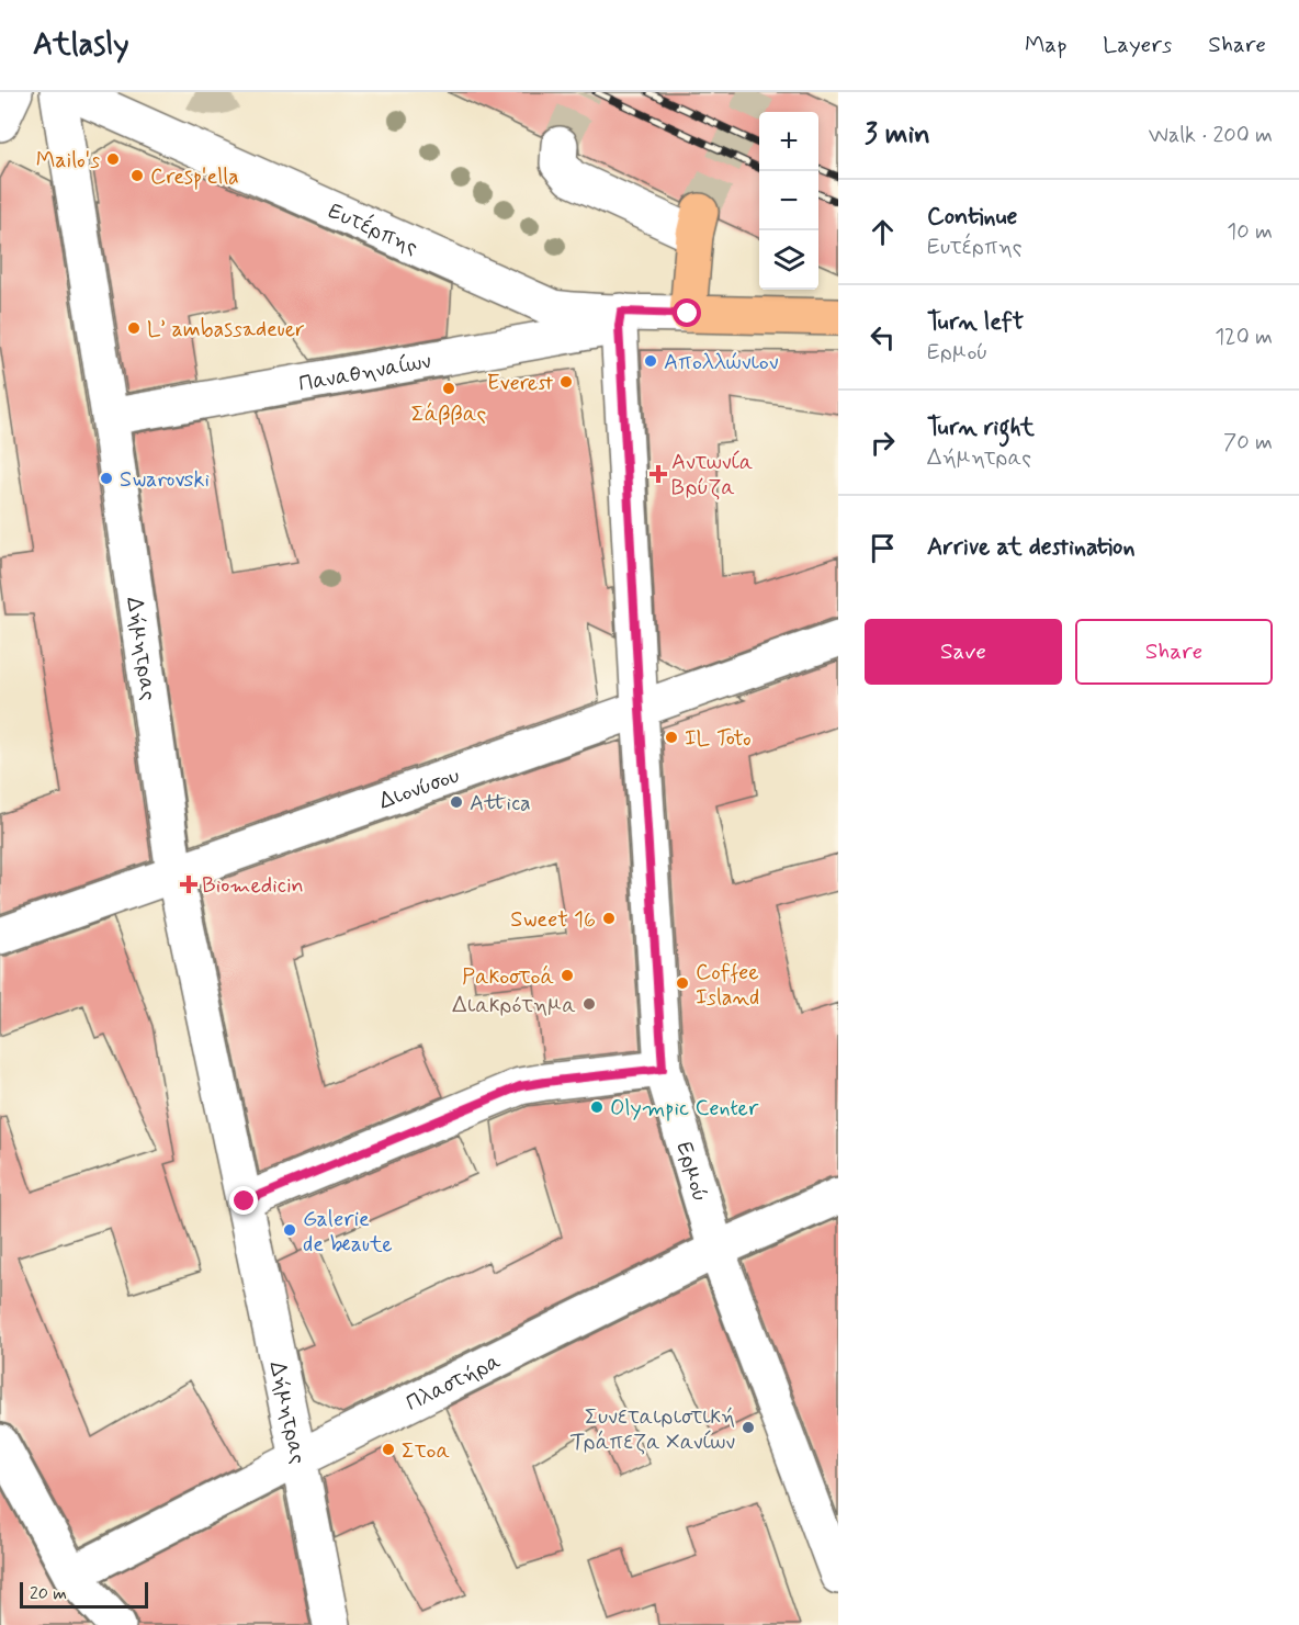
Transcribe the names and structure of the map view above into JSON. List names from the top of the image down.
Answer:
{
  "streets": {
    "street": [
      "Ευτέρπης",
      "Παναθηναίων",
      "Δήμητρας",
      "Διονύσου",
      "Ερμού",
      "Πλαστήρα"
    ]
  },
  "crossings": [
    ["Ευτέρπης", "Παναθηναίων"],
    ["Ευτέρπης", "Ερμού"],
    ["Παναθηναίων", "Δήμητρας"],
    ["Παναθηναίων", "Ερμού"],
    ["Δήμητρας", "Διονύσου"],
    ["Δήμητρας", "Πλαστήρα"],
    ["Διονύσου", "Ερμού"],
    ["Ερμού", "Πλαστήρα"]
  ],
  "places": {
    "other": [
      "Mailo's",
      "Cresp'ella",
      "L’ ambassadeuer",
      "Απολλώνιον",
      "Everest",
      "Σάββας",
      "Swarovski",
      "IL Toto",
      "Attica",
      "Sweet 16",
      "Ρακοστοά",
      "Coffee Island",
      "Διακρότημα",
      "Olympic Center",
      "Galerie de beaute",
      "Συνεταιριστική Τράπεζα Χανίων",
      "Στοα"
    ],
    "health": ["Αντωνία Βρύζα", "Biomedicin"]
  },
  "scale_bar": "20 m",
  "page": {
    "header": "Atlasly",
    "nav": ["Map", "Layers", "Share"],
    "heading": ["3 min", "Walk · 200 m"],
    "map_buttons": ["+", "−"],
    "list": [
      ["Continue", "Ευτέρπης", "10 m"],
      ["Turn left", "Ερμού", "120 m"],
      ["Turn right", "Δήμητρας", "70 m"],
      "Arrive at destination"
    ],
    "buttons": ["Save", "Share"],
    "scale": "20 m"
  }
}
